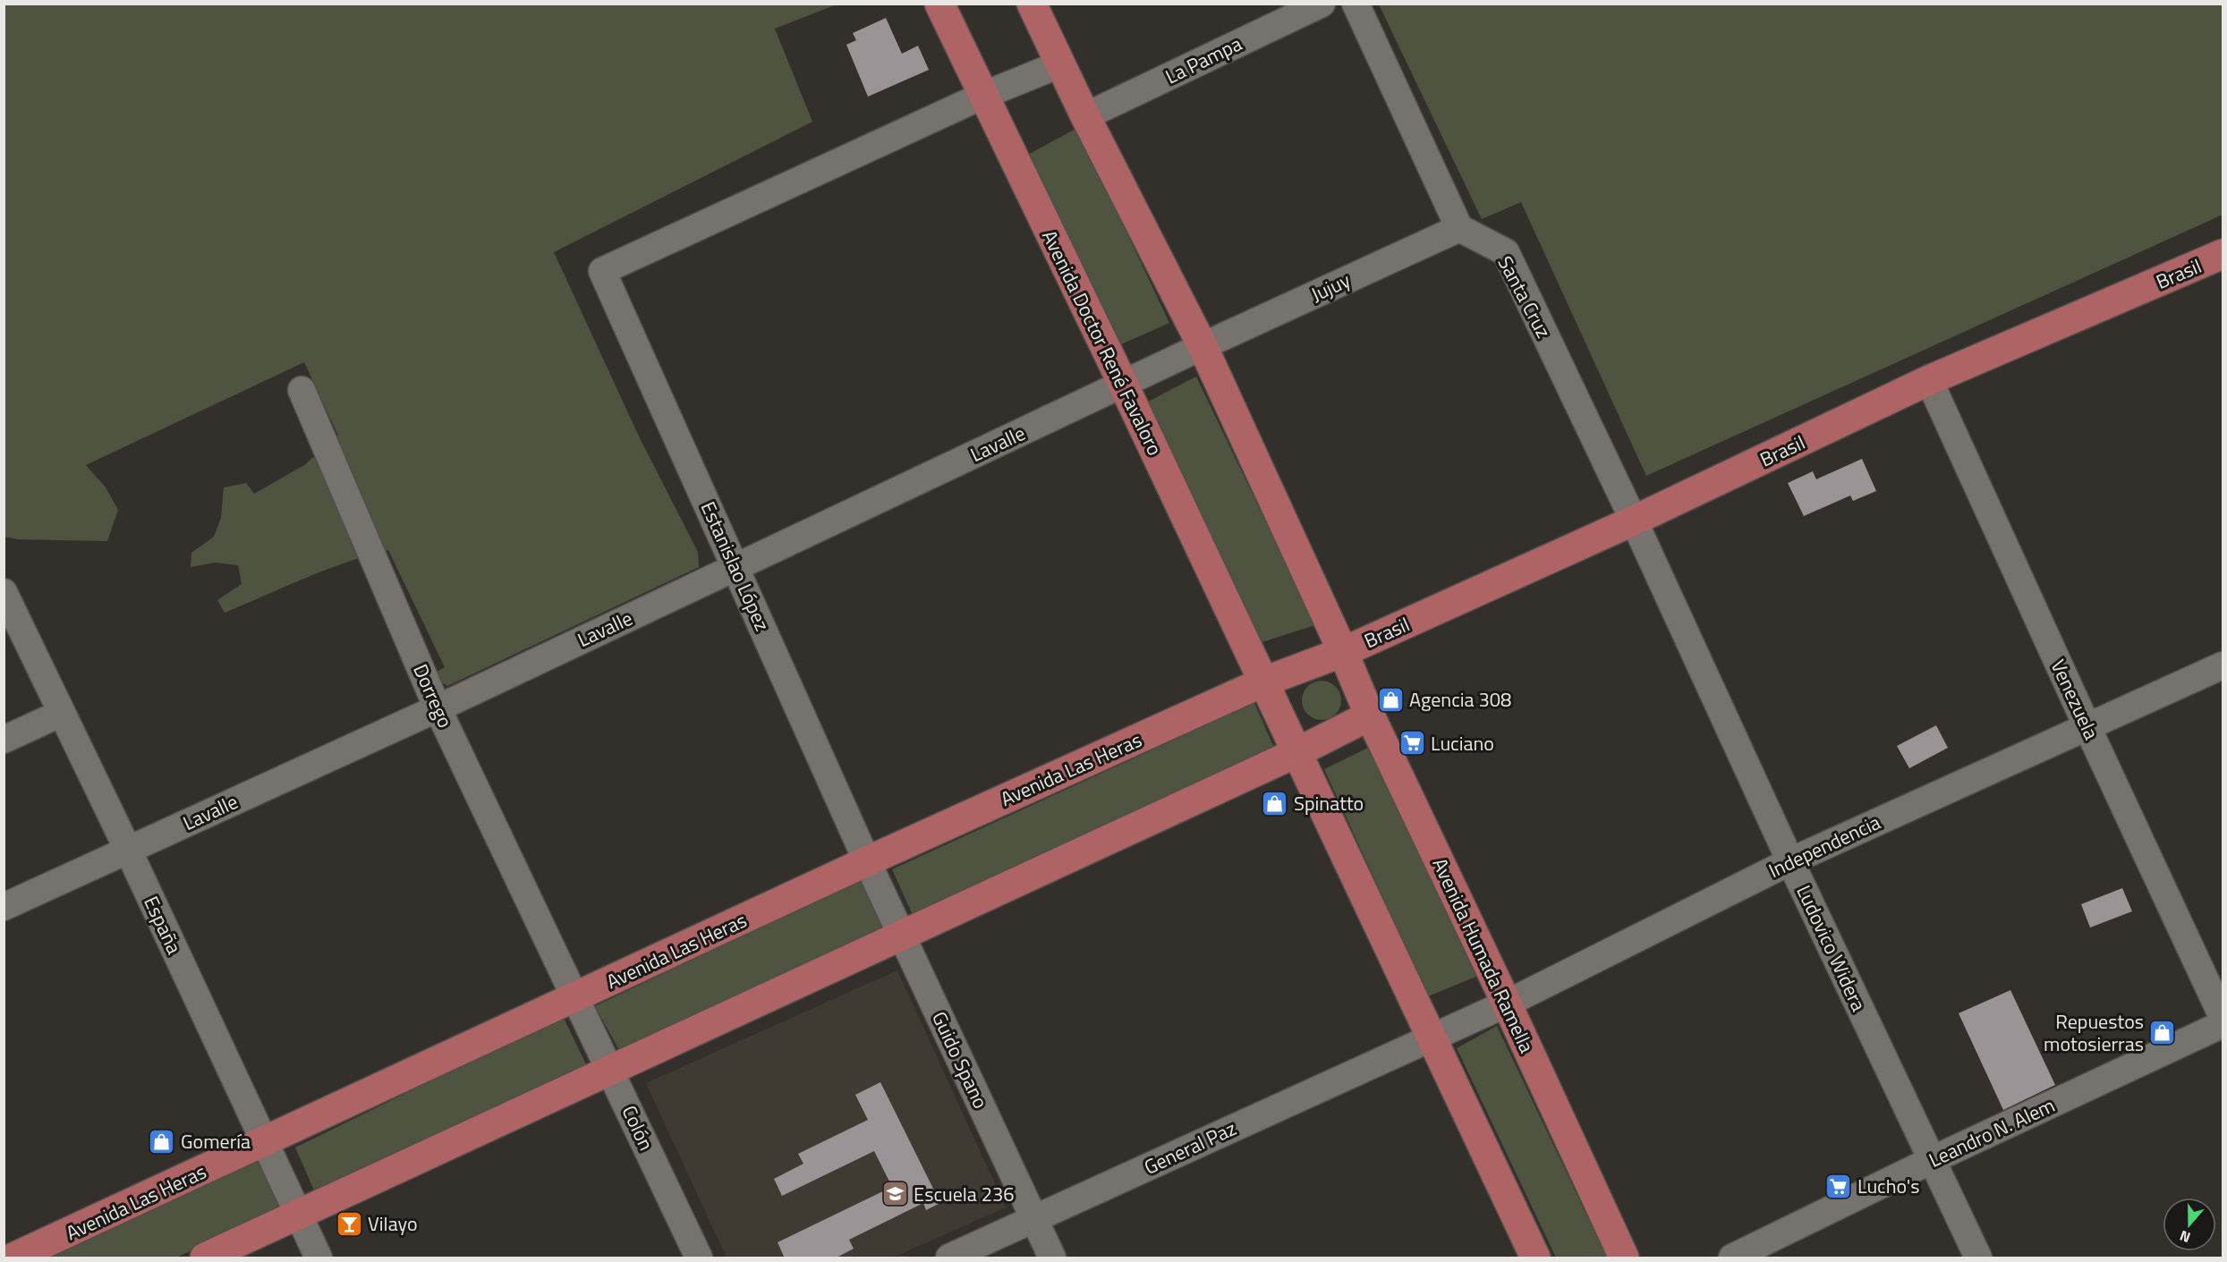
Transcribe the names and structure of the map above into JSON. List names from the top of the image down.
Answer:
{
  "streets": {
    "main road": [
      "Brasil",
      "Avenida Doctor René Favaloro",
      "Avenida Las Heras",
      "Avenida Humada Ramella"
    ],
    "street": [
      "La Pampa",
      "Jujuy",
      "Santa Cruz",
      "Lavalle",
      "Estanislao López",
      "Dorrego",
      "Venezuela",
      "Independencia",
      "España",
      "Ludovico Widera",
      "Guido Spano",
      "Colón",
      "Leandro N. Alem",
      "General Paz"
    ]
  },
  "crossings": [
    ["Brasil", "Santa Cruz"],
    ["Brasil", "Venezuela"],
    ["Brasil", "Avenida Las Heras"],
    ["Brasil", "Ludovico Widera"],
    ["Brasil", "Avenida Humada Ramella"],
    ["Jujuy", "Santa Cruz"],
    ["Jujuy", "Lavalle"],
    ["Santa Cruz", "Ludovico Widera"],
    ["Avenida Doctor René Favaloro", "Lavalle"],
    ["Avenida Doctor René Favaloro", "Estanislao López"],
    ["Avenida Doctor René Favaloro", "Avenida Las Heras"],
    ["Lavalle", "Estanislao López"],
    ["Lavalle", "Dorrego"],
    ["Lavalle", "España"],
    ["Estanislao López", "Avenida Las Heras"],
    ["Estanislao López", "Guido Spano"],
    ["Dorrego", "Avenida Las Heras"],
    ["Dorrego", "Colón"],
    ["Venezuela", "Independencia"],
    ["Avenida Las Heras", "España"],
    ["Avenida Las Heras", "Avenida Humada Ramella"],
    ["Avenida Las Heras", "Guido Spano"],
    ["Avenida Las Heras", "Colón"],
    ["Independencia", "Ludovico Widera"],
    ["Independencia", "Avenida Humada Ramella"],
    ["Independencia", "General Paz"],
    ["Ludovico Widera", "Leandro N. Alem"],
    ["Guido Spano", "General Paz"]
  ],
  "places": {
    "shop": [
      "Agencia 308",
      "Spinatto",
      "Repuestos motosierras",
      "Gomería"
    ],
    "supermarket": ["Luciano", "Lucho's"],
    "school or university": ["Escuela 236"],
    "bar": ["Vilayo"]
  },
  "north": "bottom"
}
